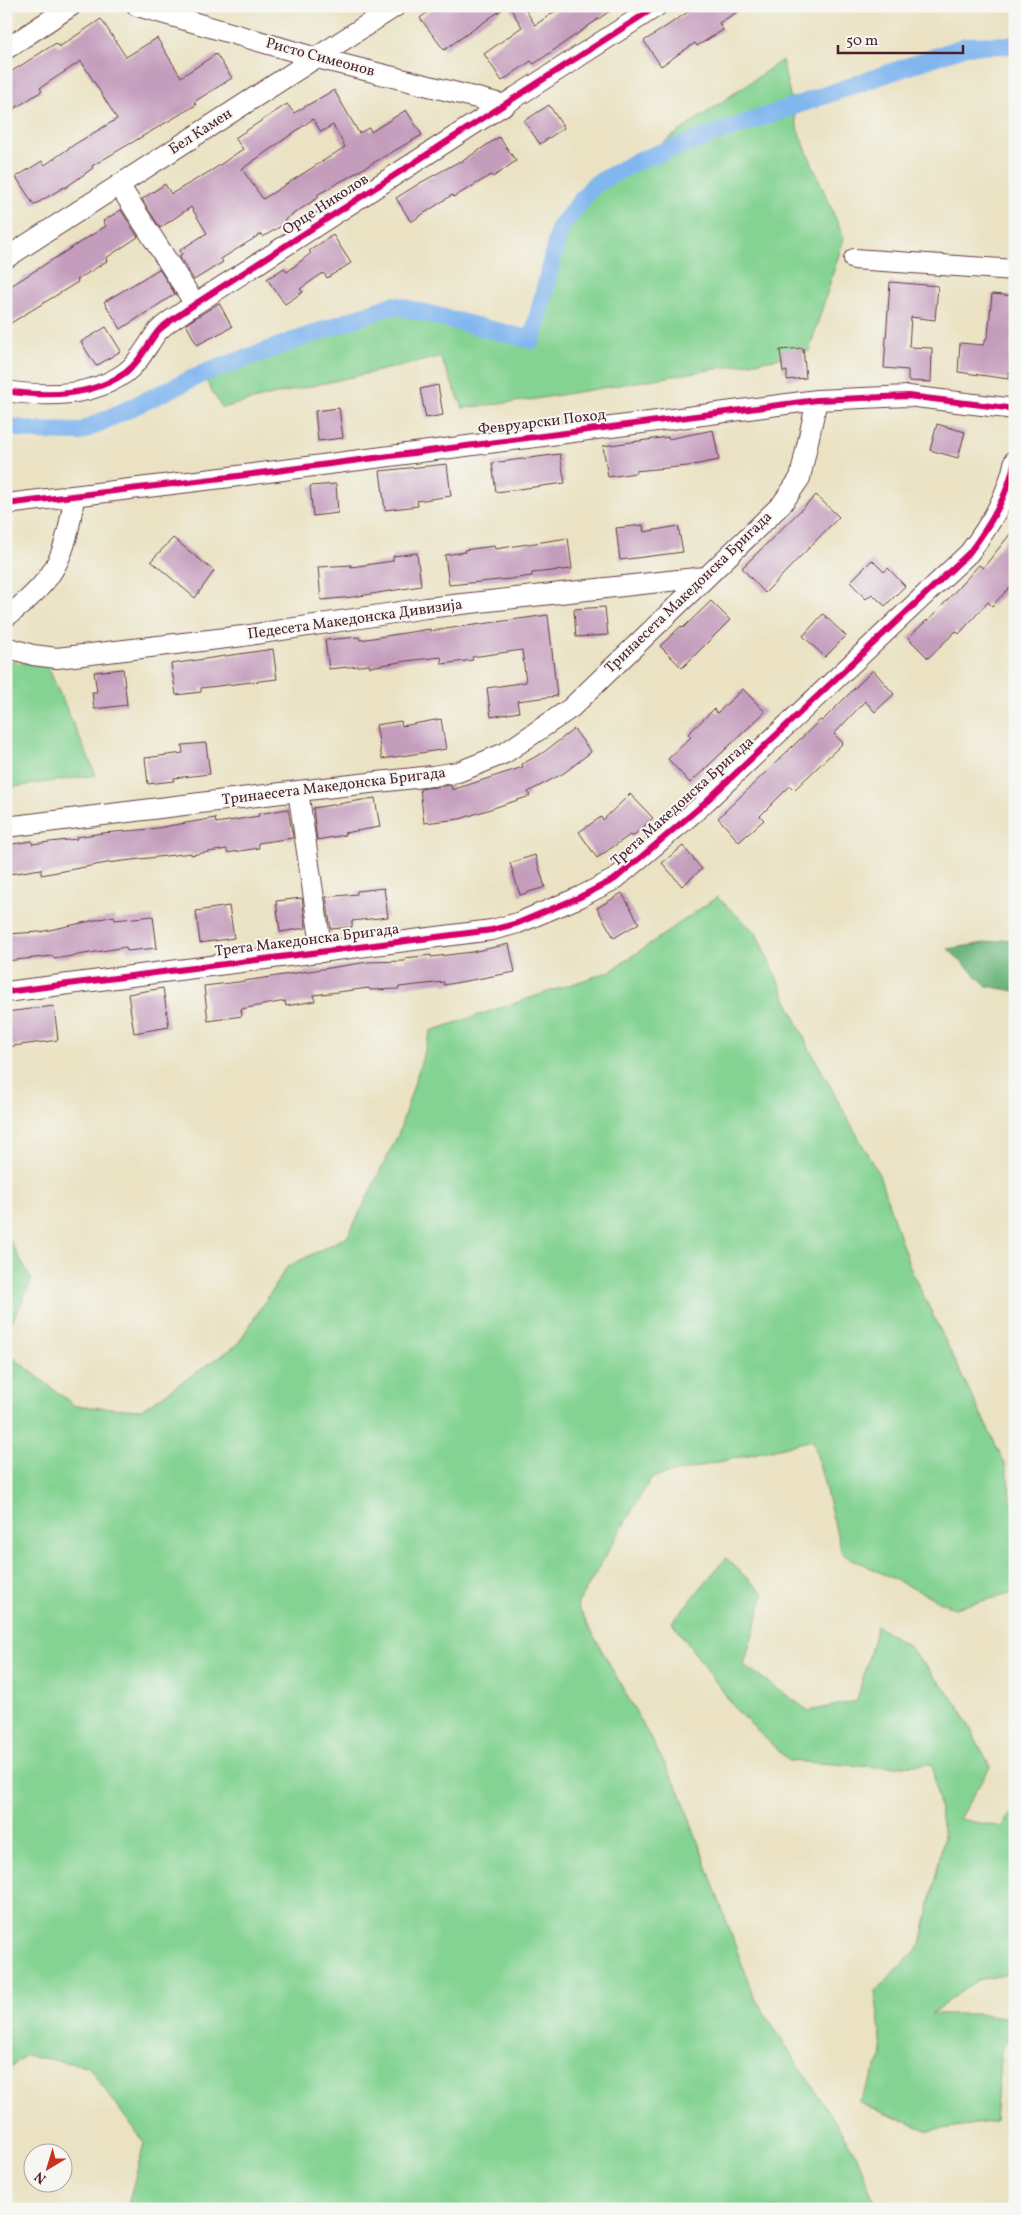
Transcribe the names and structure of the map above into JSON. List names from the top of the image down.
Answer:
{
  "streets": {
    "street": [
      "Ристо Симеонов",
      "Бел Камен",
      "Орце Николов",
      "Февруарски Поход",
      "Тринаесета Македонска Бригада",
      "Педесета Македонска Дивизија",
      "Трета Македонска Бригада"
    ]
  },
  "crossings": [
    ["Ристо Симеонов", "Бел Камен"],
    ["Ристо Симеонов", "Орце Николов"],
    ["Февруарски Поход", "Тринаесета Македонска Бригада"],
    ["Тринаесета Македонска Бригада", "Педесета Македонска Дивизија"]
  ],
  "scale_bar": "50 m",
  "north": "bottom left"
}
